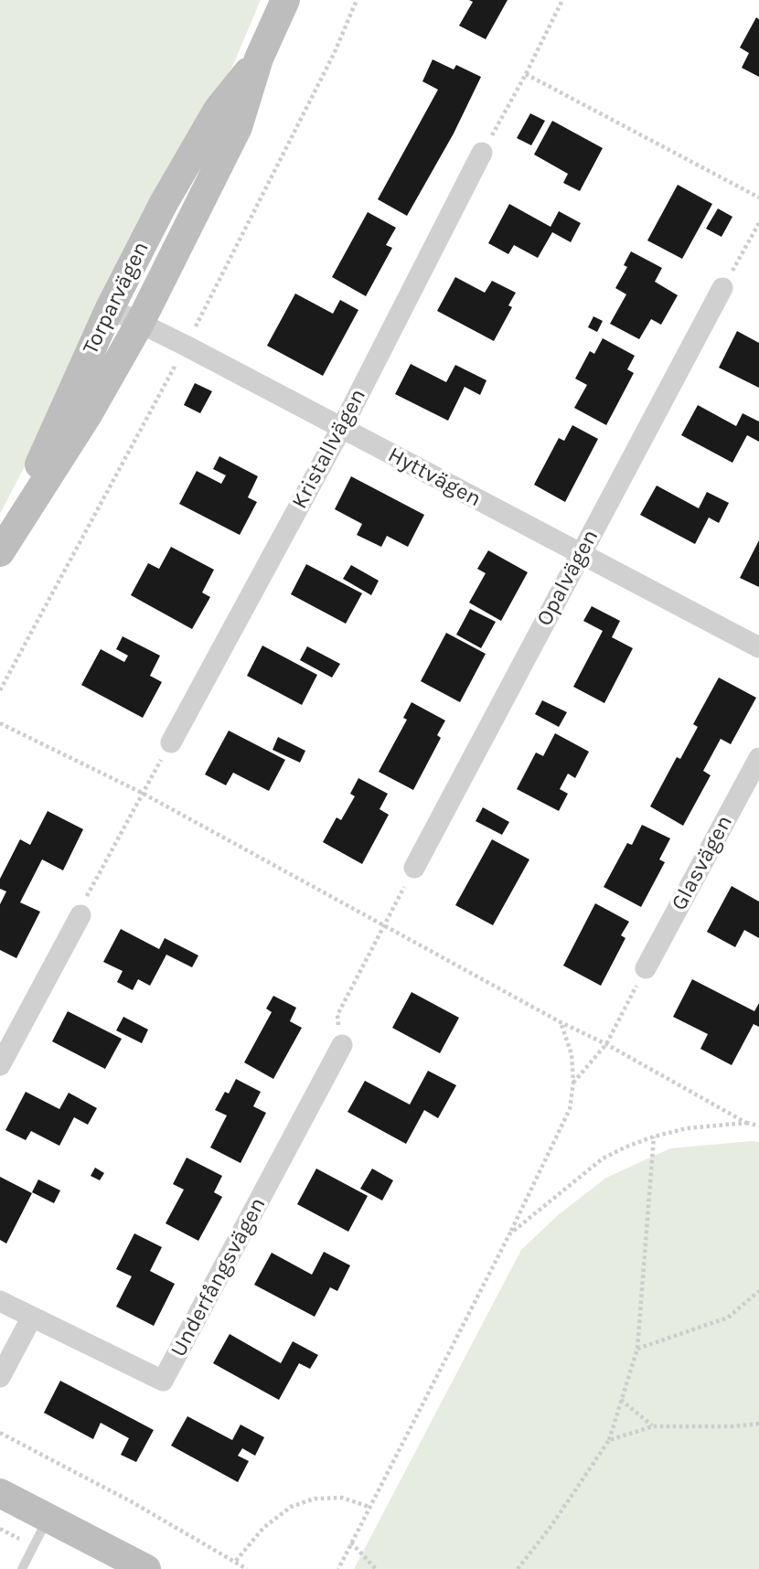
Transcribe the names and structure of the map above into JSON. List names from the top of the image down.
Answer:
{
  "streets": {
    "street": [
      "Torparvägen",
      "Kristallvägen",
      "Hyttvägen",
      "Opalvägen",
      "Glasvägen",
      "Underfångsvägen"
    ]
  },
  "crossings": [
    ["Torparvägen", "Hyttvägen"],
    ["Kristallvägen", "Hyttvägen"],
    ["Hyttvägen", "Opalvägen"]
  ]
}
